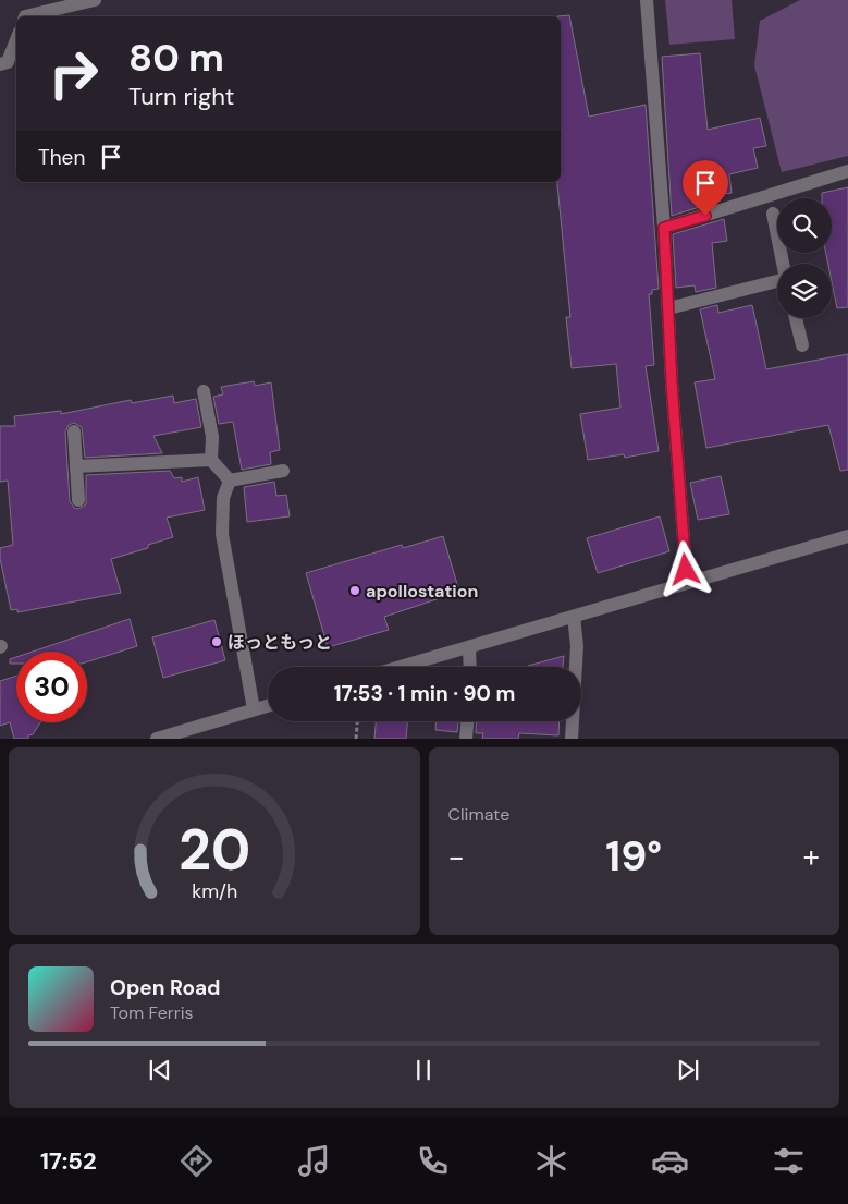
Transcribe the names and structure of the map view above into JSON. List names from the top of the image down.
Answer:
{
  "places": ["apollostation", "ほっともっと"],
  "page": {
    "turn": ["80 m", "Turn right"],
    "then": "Then",
    "limit": "30",
    "trip": "17:53 · 1 min · 90 m",
    "tile": "Climate",
    "heat": ["−", "19°", "+"],
    "song": ["Open Road", "Tom Ferris"],
    "tabs": "17:52",
    "gauge": ["20", "km/h"]
  }
}
